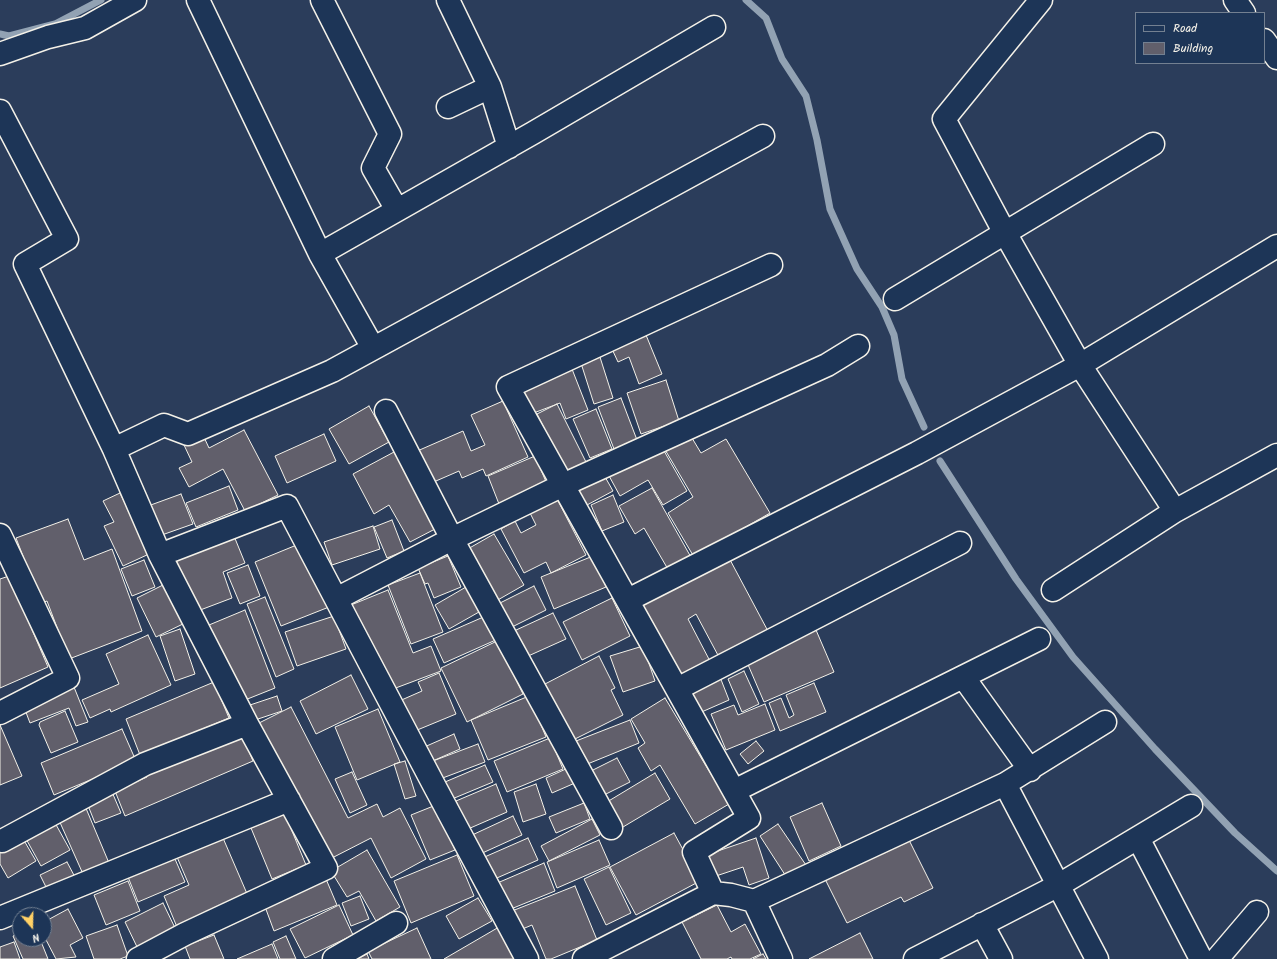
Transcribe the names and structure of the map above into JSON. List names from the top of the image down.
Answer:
{
  "legend": ["Road", "Building"],
  "north": "bottom"
}
